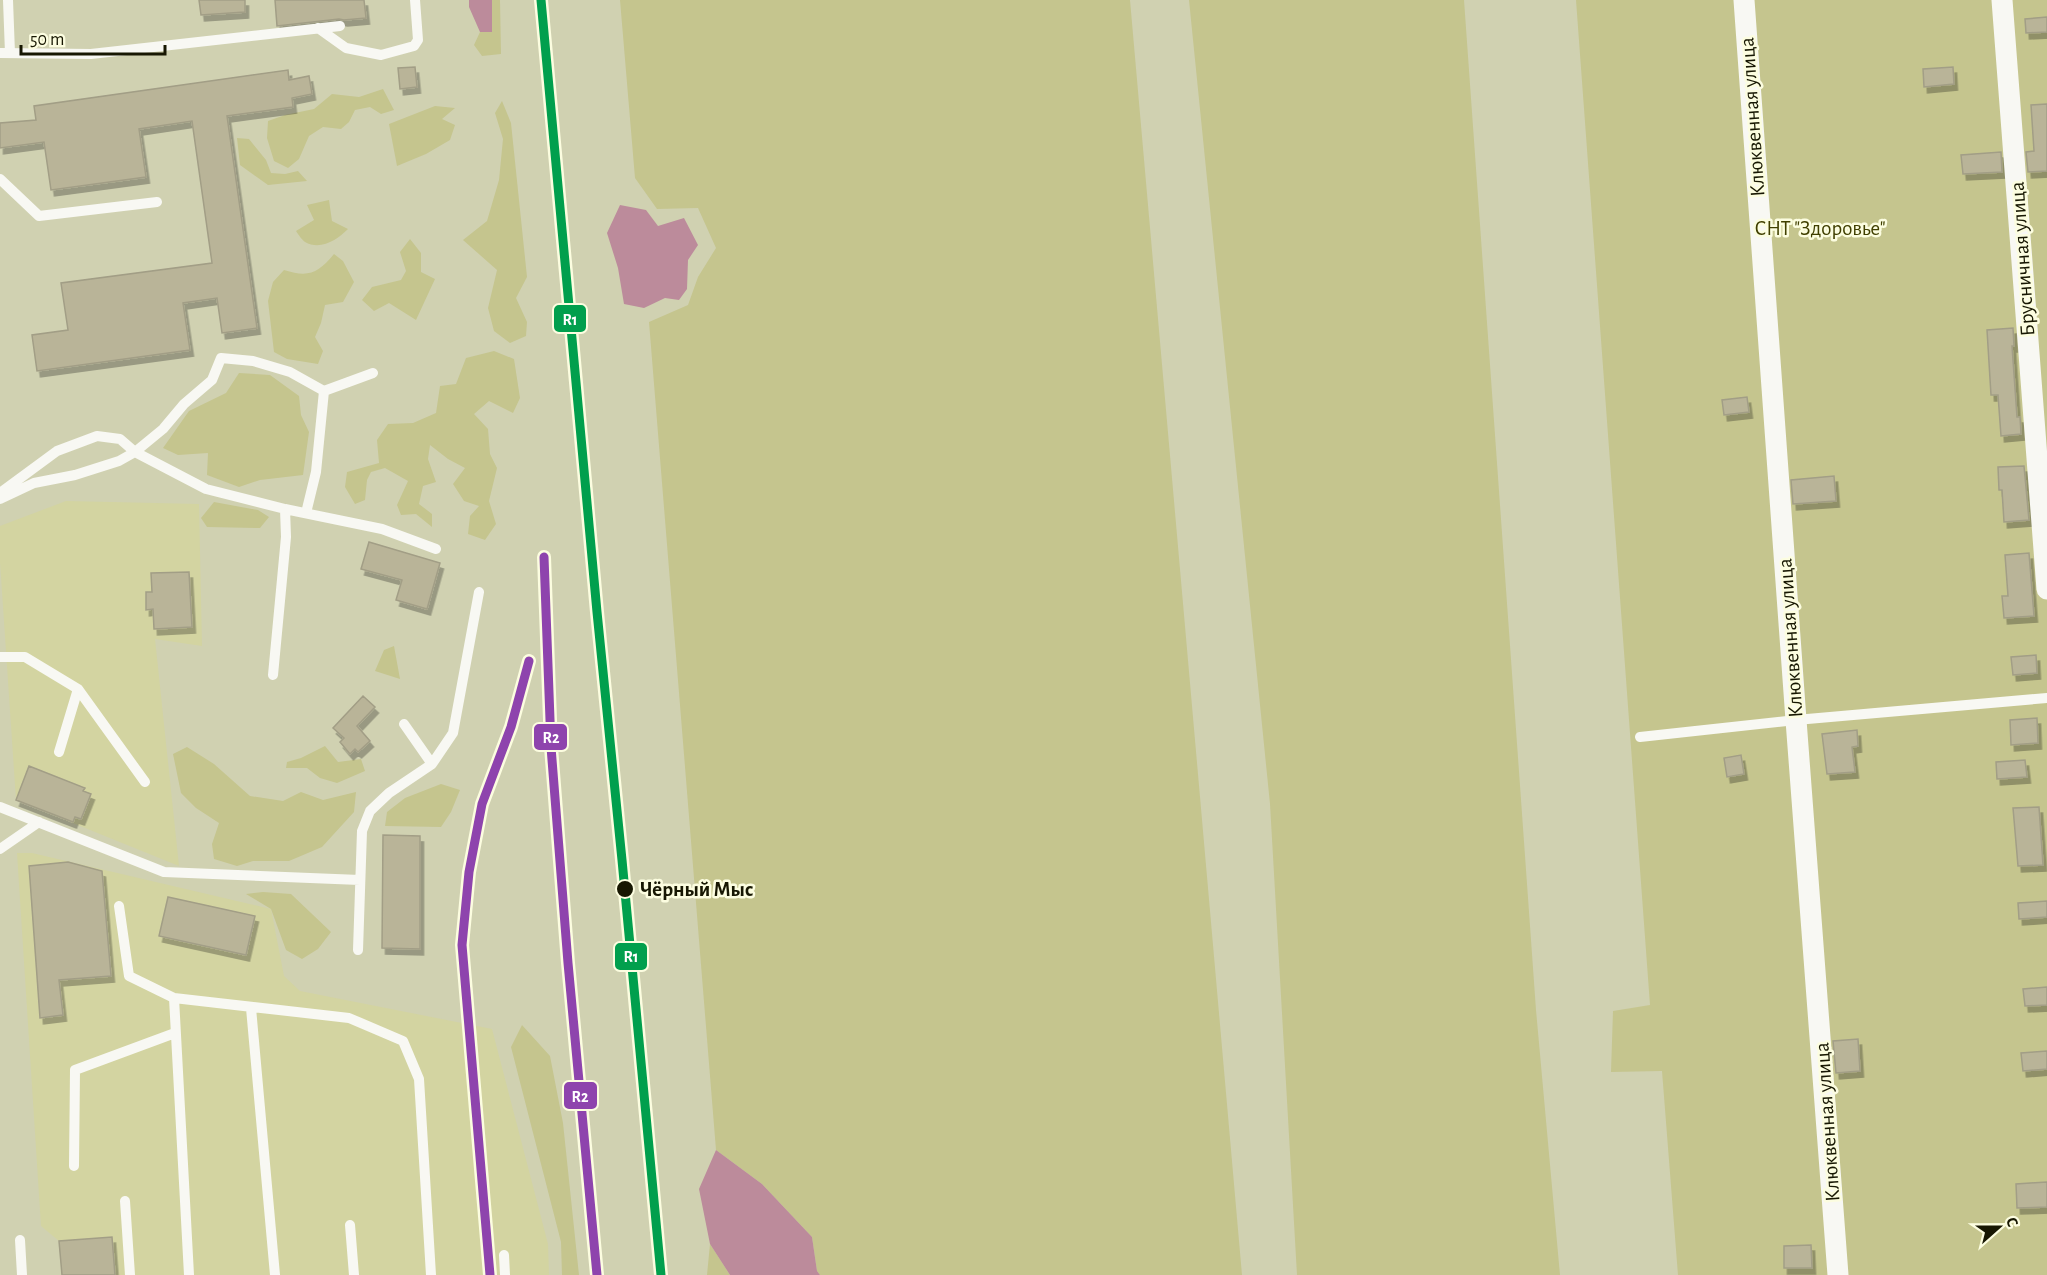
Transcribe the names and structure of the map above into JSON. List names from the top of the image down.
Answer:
{
  "streets": {
    "street": ["Клюквенная улица", "Брусничная улица"]
  },
  "parks": ["СНТ \"Здоровье\""],
  "places": ["Чёрный Мыс"],
  "lines": ["transit line R1", "transit line R2"],
  "scale_bar": "50 m",
  "north": "right"
}
